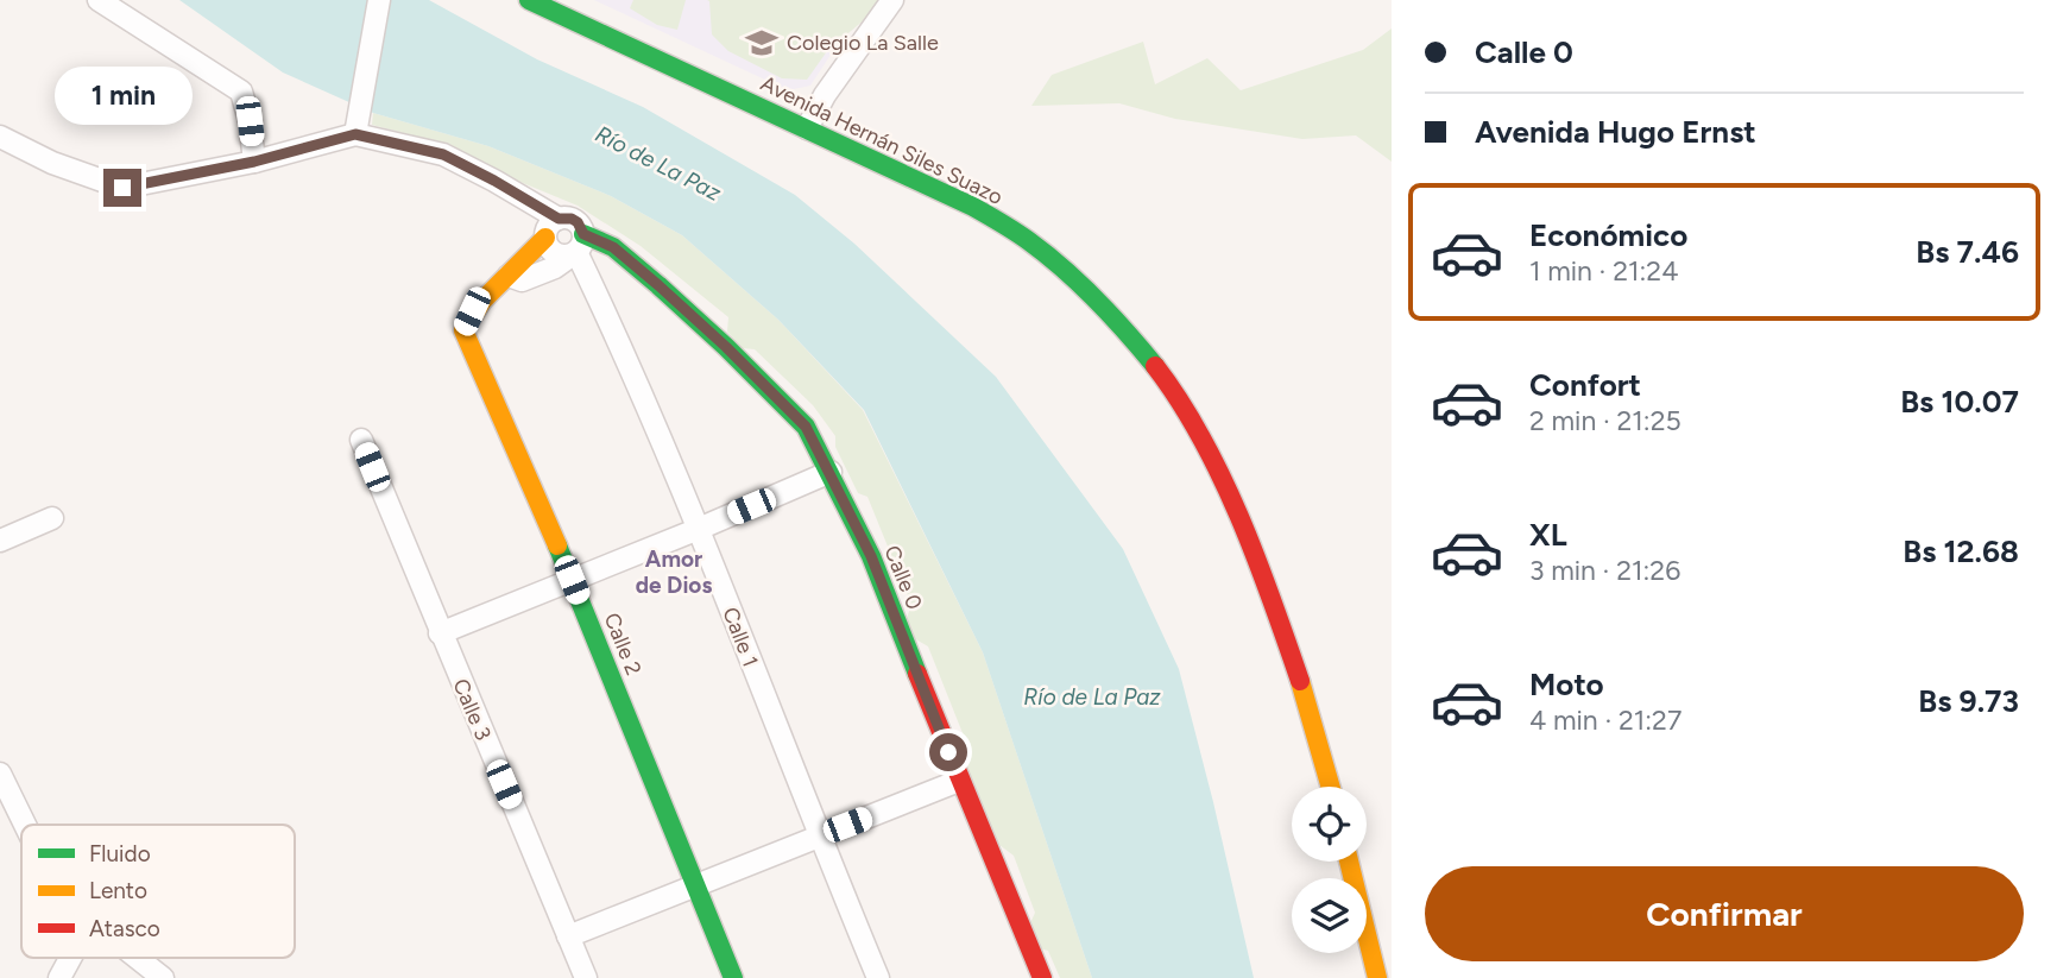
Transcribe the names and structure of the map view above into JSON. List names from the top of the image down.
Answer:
{
  "streets": {
    "street": [
      "Avenida Hernán Siles Suazo",
      "Calle 0",
      "Calle 1",
      "Calle 2",
      "Calle 3"
    ]
  },
  "crossings": [
    ["Calle 0", "Calle 1"]
  ],
  "districts": ["Amor de Dios"],
  "water": ["Río de La Paz"],
  "places": {
    "school or university": ["Colegio La Salle"]
  },
  "legend": ["Fluido", "Lento", "Atasco"],
  "page": {
    "banner": ["Calle 0", "Avenida Hugo Ernst"],
    "bubble": "1 min",
    "list": [
      {
        "name": "Económico",
        "note": "1 min · 21:24",
        "value": "Bs 7.46"
      },
      {
        "name": "Confort",
        "note": "2 min · 21:25",
        "value": "Bs 10.07"
      },
      {
        "name": "XL",
        "note": "3 min · 21:26",
        "value": "Bs 12.68"
      },
      {
        "name": "Moto",
        "note": "4 min · 21:27",
        "value": "Bs 9.73"
      }
    ],
    "buttons": "Confirmar"
  }
}
